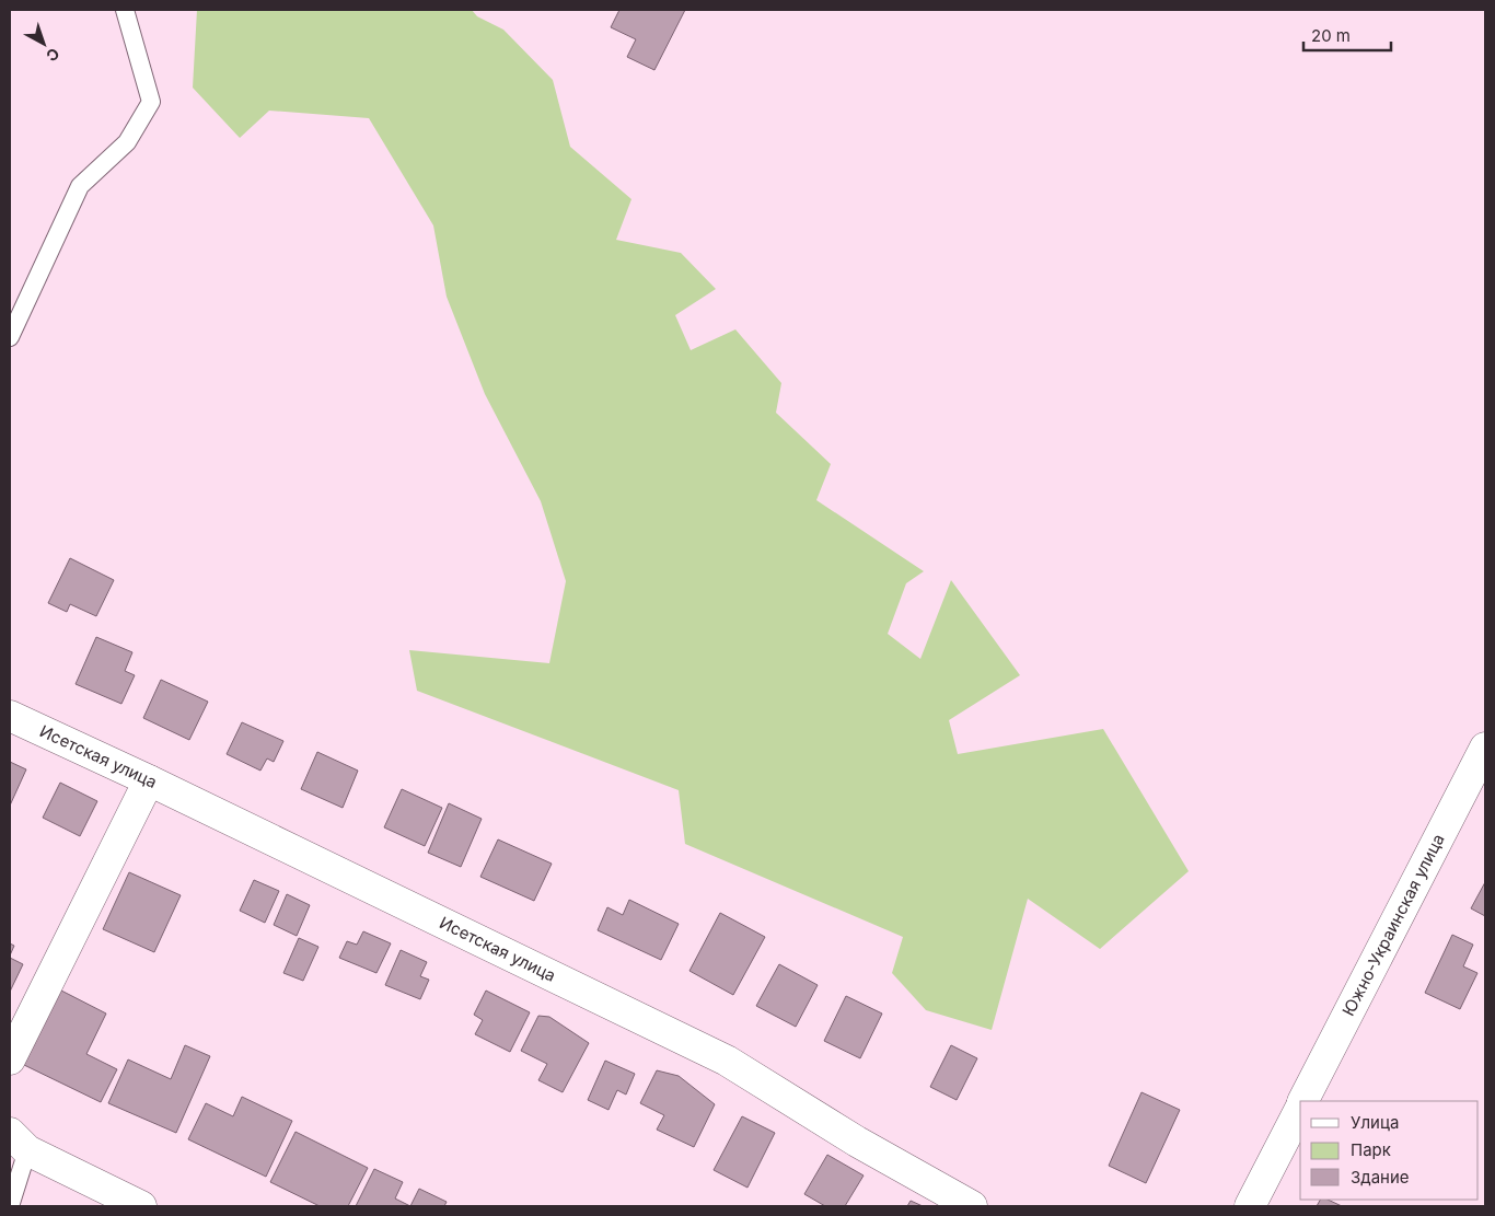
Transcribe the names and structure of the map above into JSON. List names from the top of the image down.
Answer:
{
  "streets": {
    "street": ["Исетская улица", "Южно-Украинская улица"]
  },
  "legend": ["Улица", "Парк", "Здание"],
  "scale_bar": "20 m",
  "north": "bottom right"
}
